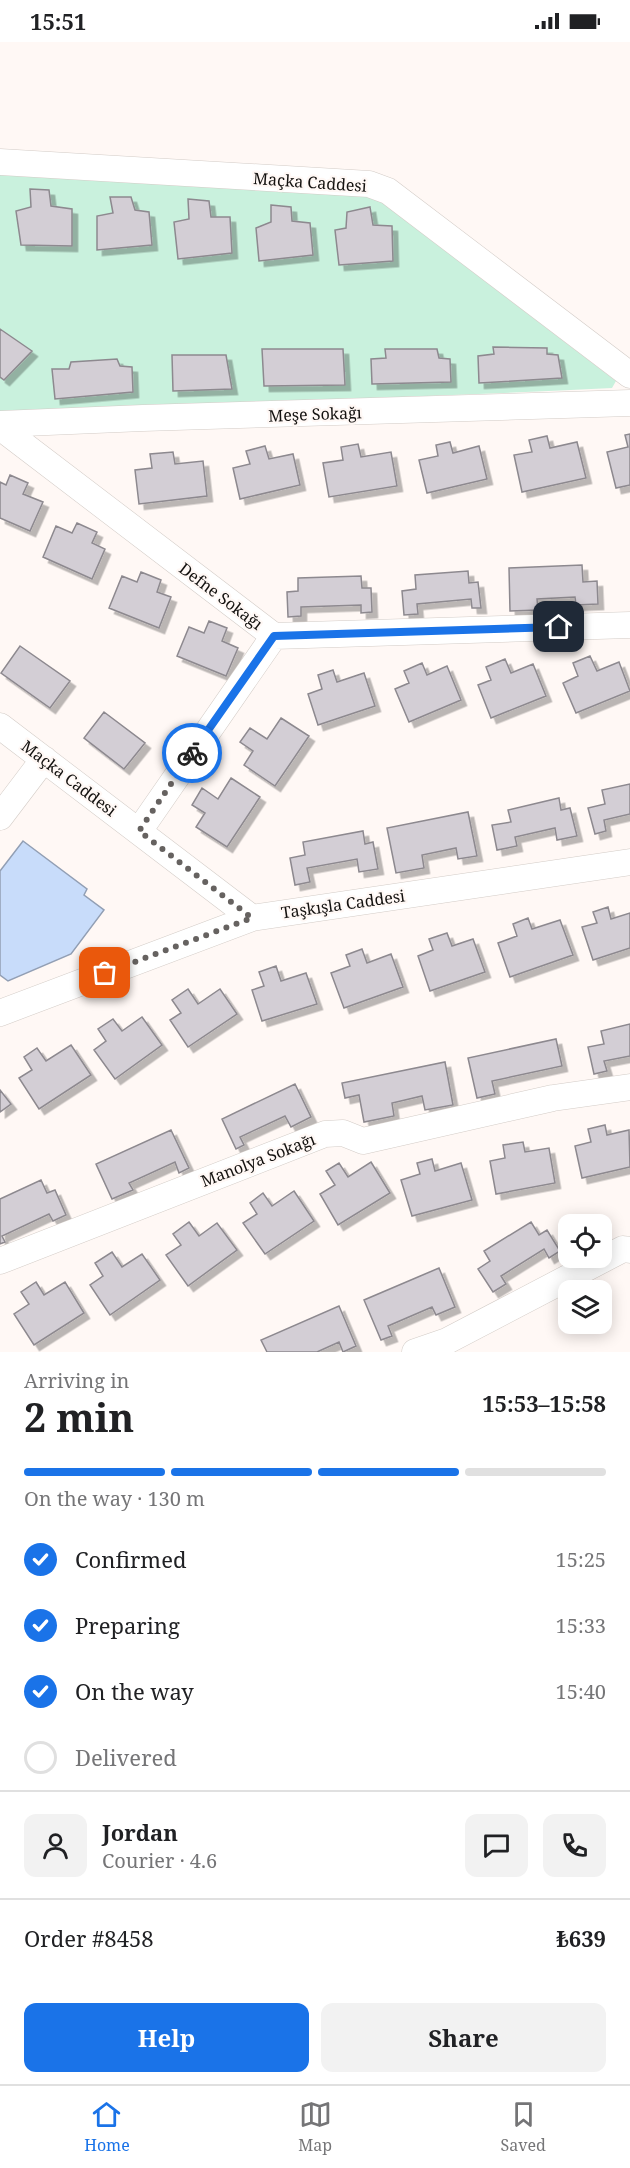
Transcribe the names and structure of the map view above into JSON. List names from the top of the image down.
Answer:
{
  "streets": {
    "street": [
      "Maçka Caddesi",
      "Meşe Sokağı",
      "Defne Sokağı",
      "Taşkışla Caddesi",
      "Manolya Sokağı"
    ]
  },
  "crossings": [
    ["Maçka Caddesi", "Taşkışla Caddesi"],
    ["Meşe Sokağı", "Defne Sokağı"]
  ],
  "page": {
    "status": "15:51",
    "heading": ["2 min", "Arriving in", "15:53–15:58"],
    "panel": [
      "Jordan",
      "Courier · 4.6",
      "Order #8458",
      "₺639"
    ],
    "bar": "On the way · 130 m",
    "list": [
      ["Confirmed", "15:25"],
      ["Preparing", "15:33"],
      ["On the way", "15:40"],
      "Delivered"
    ],
    "buttons": ["Help", "Share"],
    "tabs": ["Home", "Map", "Saved"]
  }
}
